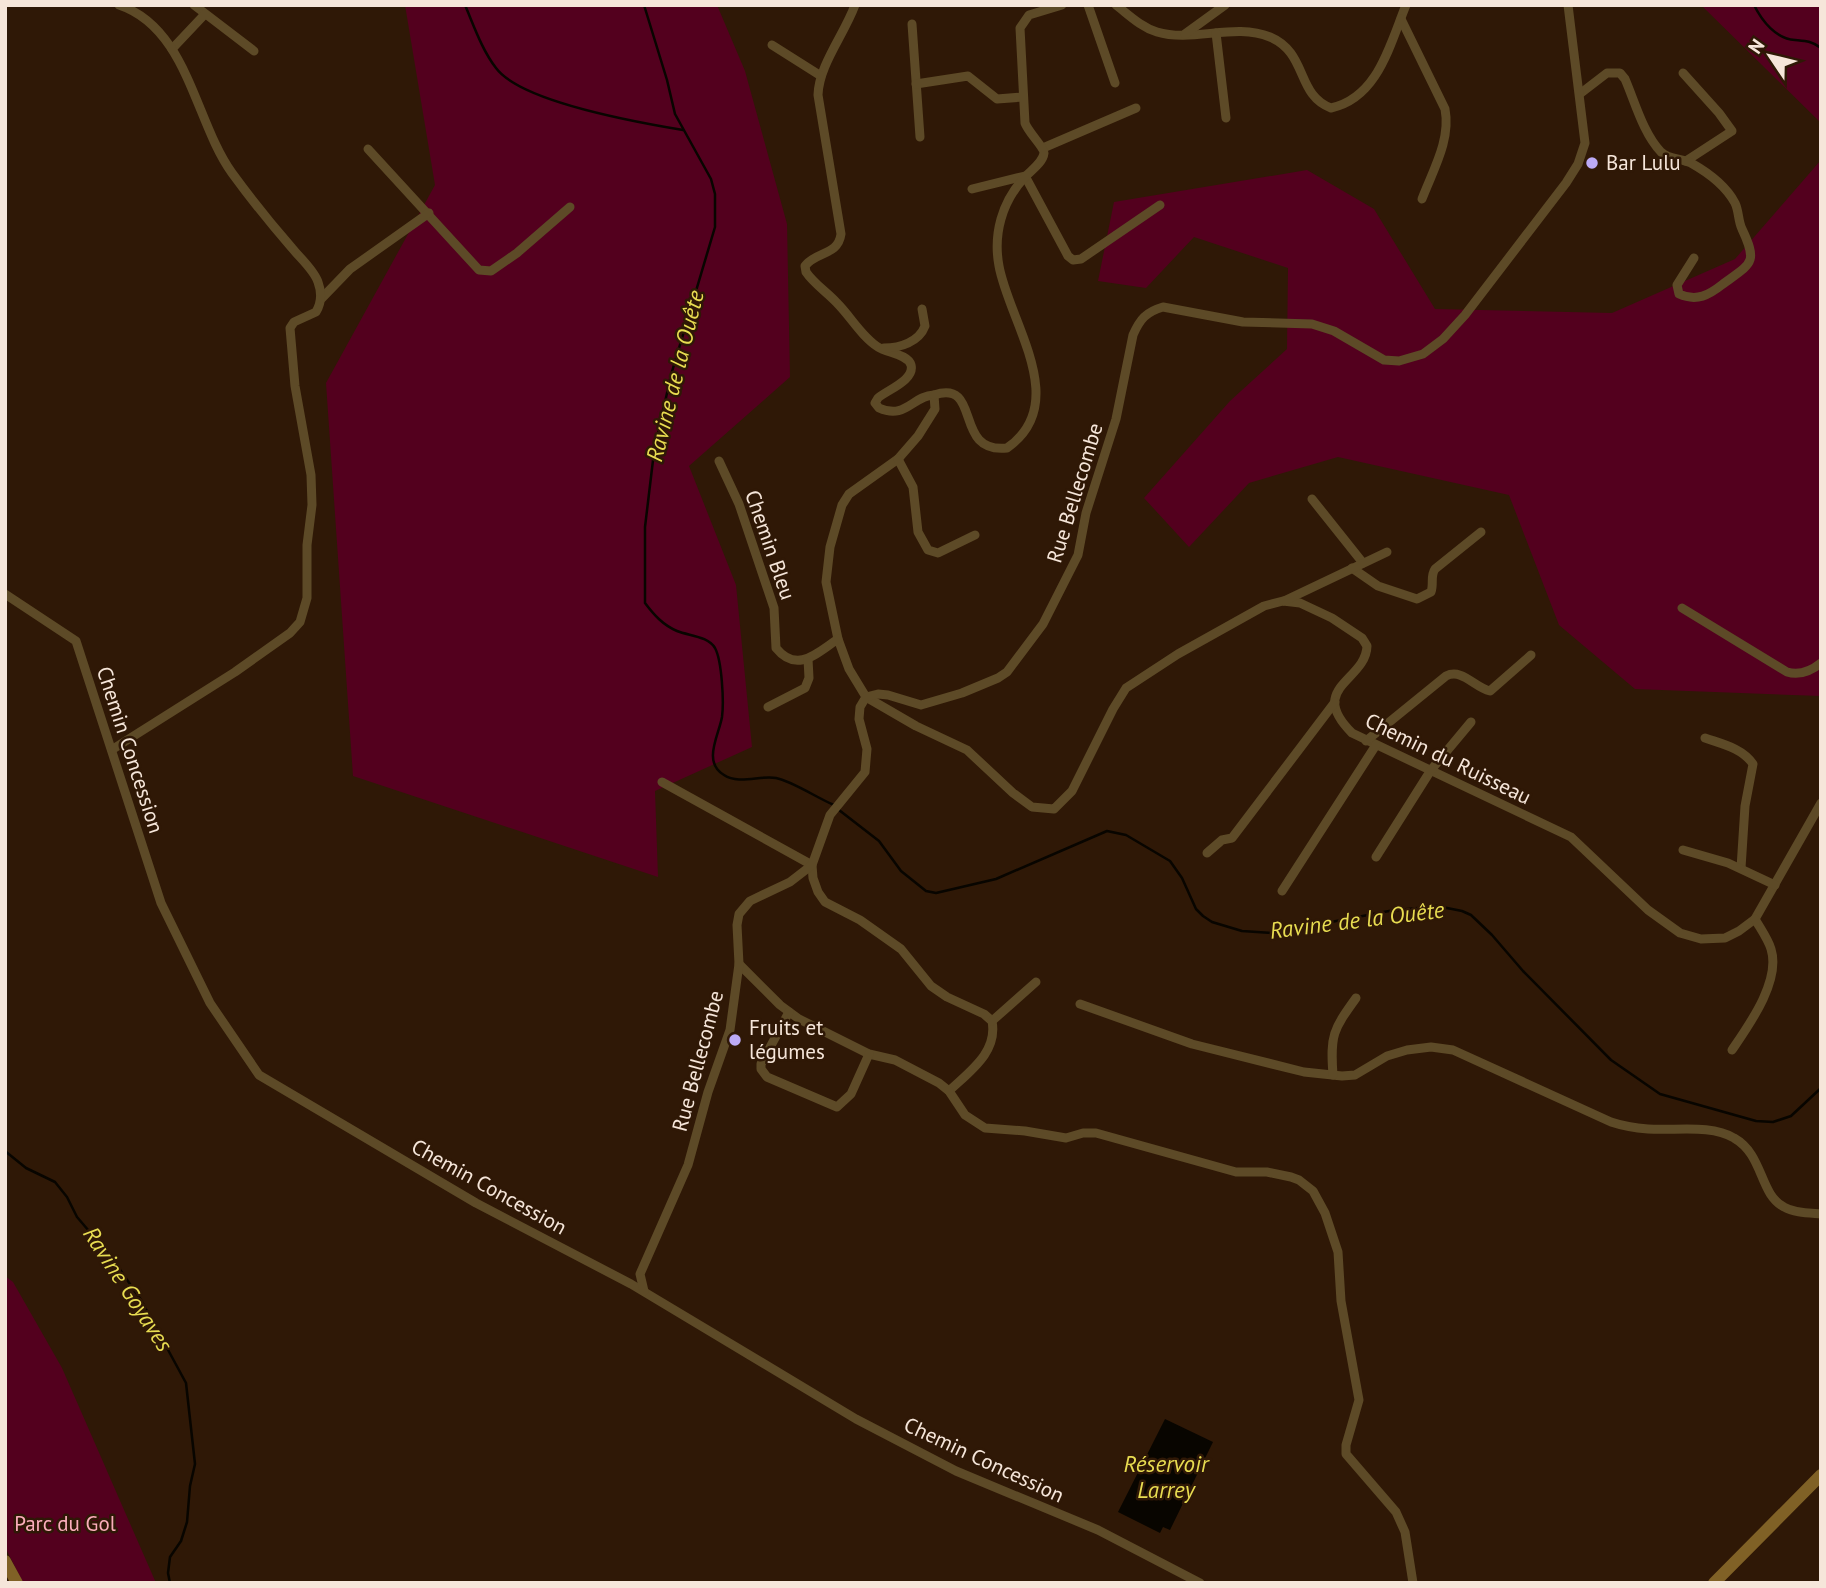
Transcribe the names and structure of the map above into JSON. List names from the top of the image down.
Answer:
{
  "streets": {
    "street": [
      "Rue Bellecombe",
      "Chemin Bleu",
      "Chemin Concession",
      "Chemin du Ruisseau"
    ]
  },
  "crossings": [
    ["Rue Bellecombe", "Chemin Concession"]
  ],
  "water": ["Ravine de la Ouête", "Ravine Goyaves", "Réservoir Larrey"],
  "parks": ["Parc du Gol"],
  "places": ["Bar Lulu", "Fruits et légumes"],
  "north": "top left"
}
